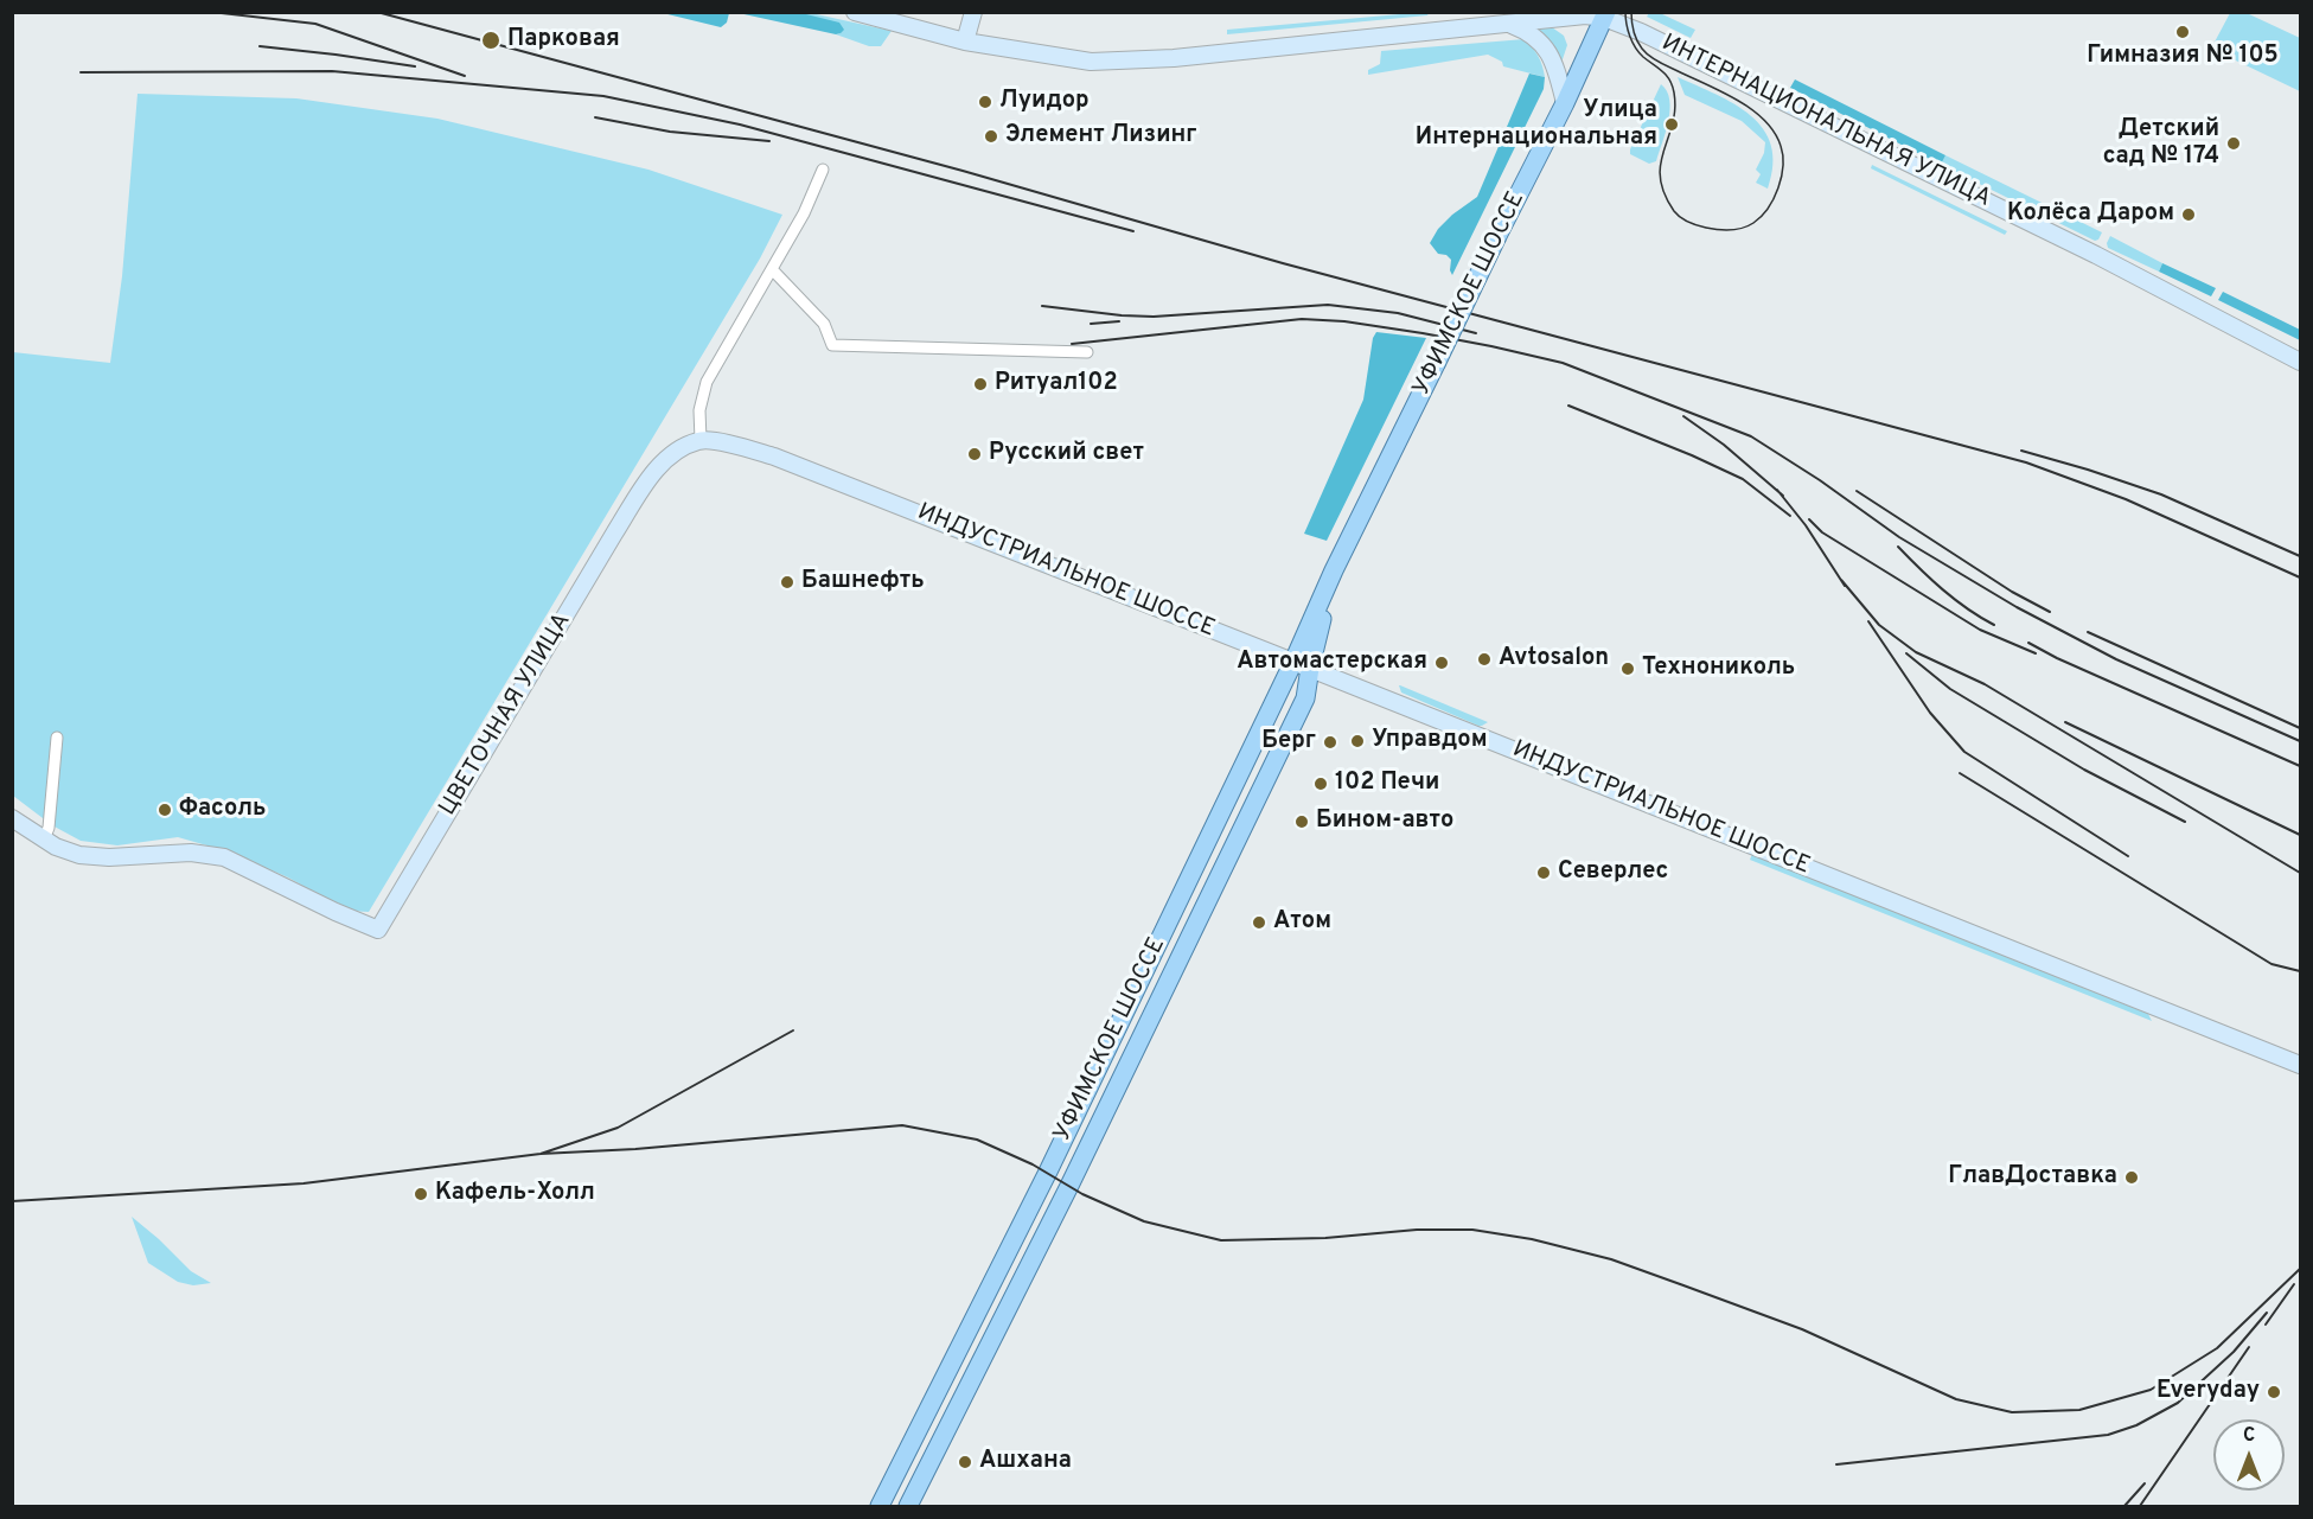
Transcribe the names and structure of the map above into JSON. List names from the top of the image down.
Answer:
{
  "streets": {
    "main road": ["УФИМСКОЕ ШОССЕ"],
    "street": ["ИНТЕРНАЦИОНАЛЬНАЯ УЛИЦА", "ИНДУСТРИАЛЬНОЕ ШОССЕ", "ЦВЕТОЧНАЯ УЛИЦА"]
  },
  "crossings": [
    ["ИНТЕРНАЦИОНАЛЬНАЯ УЛИЦА", "УФИМСКОЕ ШОССЕ"],
    ["УФИМСКОЕ ШОССЕ", "ИНДУСТРИАЛЬНОЕ ШОССЕ"],
    ["ИНДУСТРИАЛЬНОЕ ШОССЕ", "ЦВЕТОЧНАЯ УЛИЦА"]
  ],
  "places": [
    "Гимназия № 105",
    "Парковая",
    "Луидор",
    "Улица Интернациональная",
    "Элемент Лизинг",
    "Детский сад № 174",
    "Колёса Даром",
    "Ритуал102",
    "Русский свет",
    "Башнефть",
    "Avtosalon",
    "Автомастерская",
    "Технониколь",
    "Управдом",
    "Берг",
    "102 Печи",
    "Фасоль",
    "Бином-авто",
    "Северлес",
    "Атом",
    "ГлавДоставка",
    "Кафель-Холл",
    "Everyday",
    "Ашхана"
  ],
  "north": "top"
}
